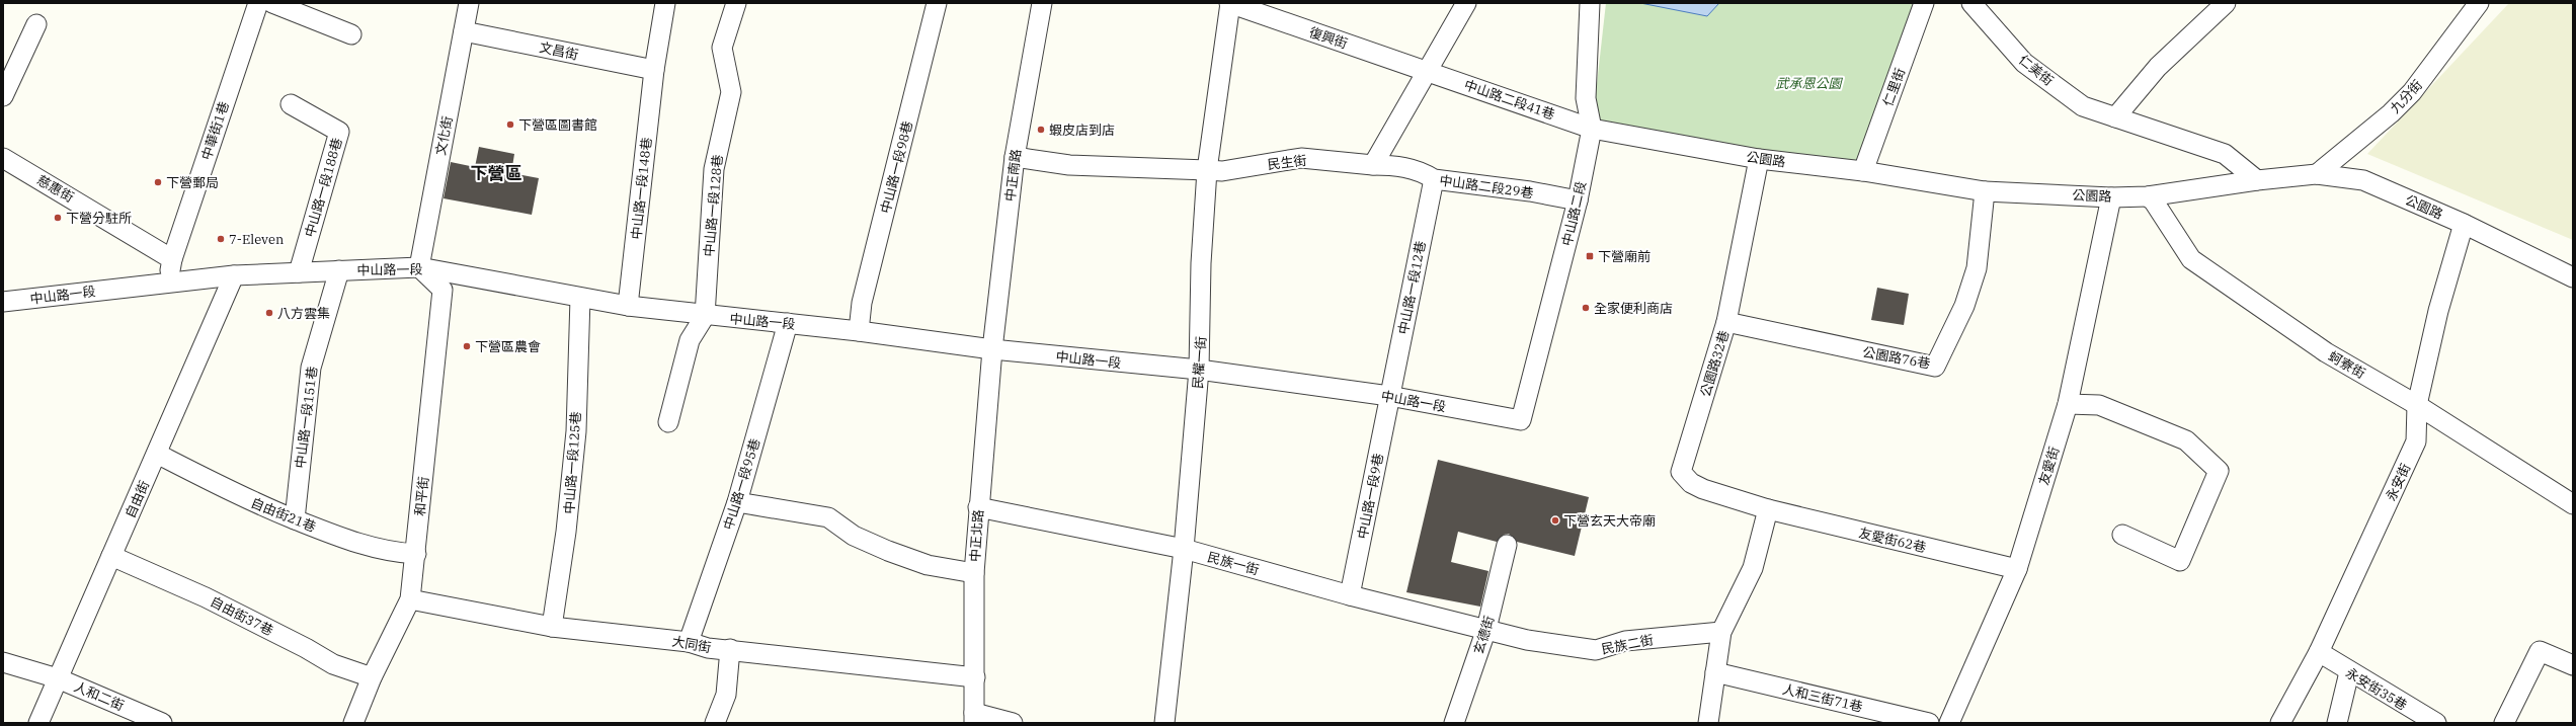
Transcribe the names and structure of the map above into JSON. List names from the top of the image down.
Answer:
{
  "streets": {
    "street": [
      "復興街",
      "文昌街",
      "仁美街",
      "仁里街",
      "九分街",
      "中山路二段41巷",
      "中華街1巷",
      "文化街",
      "公園路",
      "民生街",
      "中山路一段98巷",
      "中正南路",
      "中山路二段29巷",
      "中山路一段188巷",
      "慈惠街",
      "中山路一段148巷",
      "中山路一段128巷",
      "中山路二段",
      "中山路一段",
      "中山路一段12巷",
      "公園路76巷",
      "民權一街",
      "公園路32巷",
      "蚵寮街",
      "中山路一段151巷",
      "中山路一段125巷",
      "友愛街",
      "永安街",
      "中山路一段95巷",
      "和平街",
      "中山路一段9巷",
      "自由街",
      "自由街21巷",
      "中正北路",
      "友愛街62巷",
      "民族一街",
      "自由街37巷",
      "玄德街",
      "大同街",
      "民族二街",
      "永安街35巷",
      "人和二街",
      "人和三街71巷"
    ]
  },
  "crossings": [
    ["復興街", "中山路二段41巷"],
    ["復興街", "民權一街"],
    ["文昌街", "文化街"],
    ["文昌街", "中山路一段148巷"],
    ["仁美街", "公園路"],
    ["仁里街", "公園路"],
    ["九分街", "公園路"],
    ["中山路二段41巷", "公園路"],
    ["中山路二段41巷", "中山路二段"],
    ["中華街1巷", "慈惠街"],
    ["文化街", "中山路一段"],
    ["文化街", "和平街"],
    ["公園路", "中山路二段"],
    ["公園路", "公園路76巷"],
    ["公園路", "公園路32巷"],
    ["公園路", "蚵寮街"],
    ["公園路", "友愛街"],
    ["公園路", "永安街"],
    ["民生街", "中正南路"],
    ["民生街", "中山路二段29巷"],
    ["民生街", "民權一街"],
    ["中山路一段98巷", "中山路一段"],
    ["中正南路", "中山路一段"],
    ["中正南路", "中正北路"],
    ["中山路二段29巷", "中山路二段"],
    ["中山路二段29巷", "中山路一段12巷"],
    ["中山路一段188巷", "中山路一段"],
    ["中山路一段148巷", "中山路一段"],
    ["中山路一段128巷", "中山路一段"],
    ["中山路二段", "中山路一段"],
    ["中山路一段", "中山路一段12巷"],
    ["中山路一段", "民權一街"],
    ["中山路一段", "中山路一段151巷"],
    ["中山路一段", "中山路一段125巷"],
    ["中山路一段", "中山路一段95巷"],
    ["中山路一段", "和平街"],
    ["中山路一段", "中山路一段9巷"],
    ["中山路一段", "自由街"],
    ["中山路一段", "中正北路"],
    ["中山路一段12巷", "中山路一段9巷"],
    ["公園路76巷", "公園路32巷"],
    ["民權一街", "民族一街"],
    ["公園路32巷", "友愛街62巷"],
    ["蚵寮街", "永安街"],
    ["中山路一段151巷", "自由街21巷"],
    ["中山路一段125巷", "大同街"],
    ["友愛街", "友愛街62巷"],
    ["永安街", "永安街35巷"],
    ["中山路一段95巷", "大同街"],
    ["和平街", "自由街21巷"],
    ["和平街", "自由街37巷"],
    ["和平街", "大同街"],
    ["中山路一段9巷", "民族一街"],
    ["自由街", "自由街21巷"],
    ["自由街", "自由街37巷"],
    ["自由街", "人和二街"],
    ["中正北路", "民族一街"],
    ["中正北路", "大同街"],
    ["民族一街", "玄德街"],
    ["民族一街", "民族二街"],
    ["玄德街", "民族二街"]
  ],
  "districts": ["下營區"],
  "parks": ["武承恩公園"],
  "places": {
    "other": [
      "下營區圖書館",
      "蝦皮店到店",
      "下營郵局",
      "下營分駐所",
      "7-Eleven",
      "全家便利商店",
      "八方雲集",
      "下營區農會",
      "下營玄天大帝廟"
    ],
    "transit": ["下營廟前"]
  }
}
